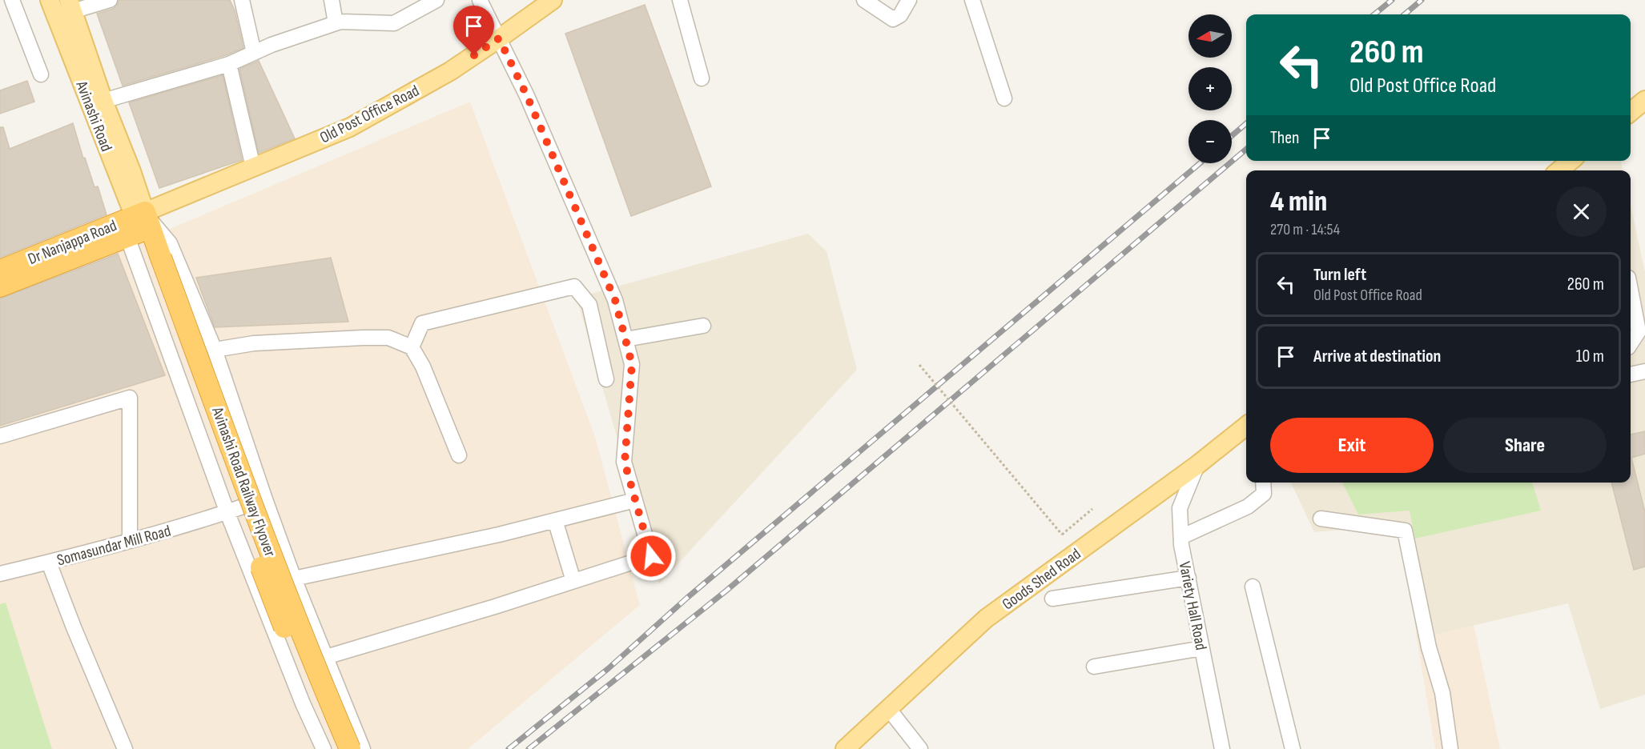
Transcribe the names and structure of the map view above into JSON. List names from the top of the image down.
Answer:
{
  "streets": {
    "highway": ["Dr Nanjappa Road", "Avinashi Road Railway Flyover"],
    "main road": ["Old Post Office Road", "Avinashi Road", "Goods Shed Road"],
    "street": ["Somasundar Mill Road", "Variety Hall Road"]
  },
  "crossings": [
    ["Old Post Office Road", "Avinashi Road"],
    ["Old Post Office Road", "Dr Nanjappa Road"],
    ["Old Post Office Road", "Avinashi Road Railway Flyover"],
    ["Avinashi Road", "Dr Nanjappa Road"],
    ["Avinashi Road", "Avinashi Road Railway Flyover"],
    ["Dr Nanjappa Road", "Avinashi Road Railway Flyover"],
    ["Goods Shed Road", "Variety Hall Road"]
  ],
  "north": "left",
  "page": {
    "map_buttons": ["+", "−"],
    "turn": ["260 m", "Old Post Office Road"],
    "then": "Then",
    "heading": ["4 min", "270 m · 14:54"],
    "list": [
      {
        "name": "Turn left",
        "note": "Old Post Office Road",
        "value": "260 m"
      },
      {
        "name": "Arrive at destination",
        "value": "10 m"
      }
    ],
    "buttons": ["Exit", "Share"]
  }
}
